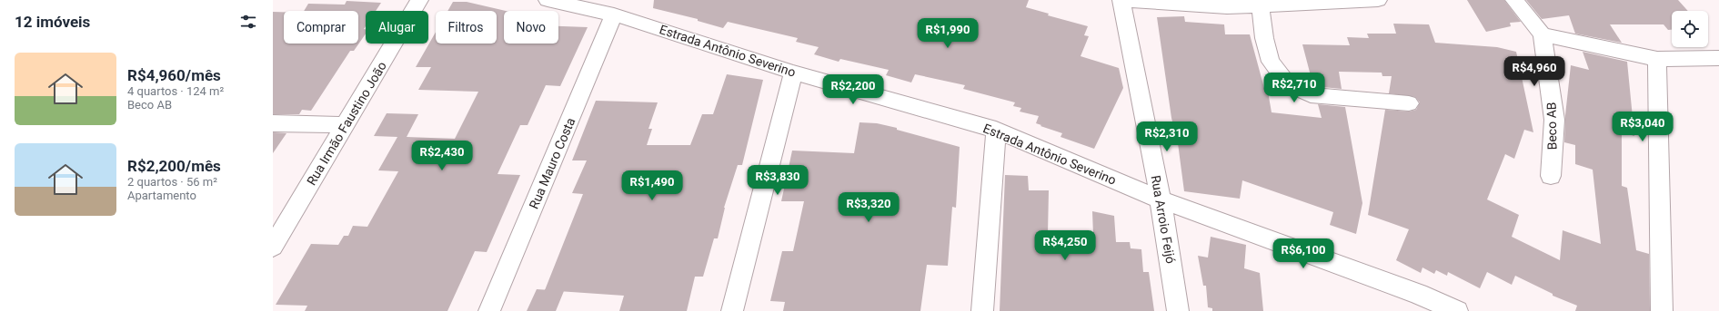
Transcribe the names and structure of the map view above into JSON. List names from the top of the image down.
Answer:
{
  "streets": {
    "street": [
      "Estrada Antônio Severino",
      "Rua Irmão Faustino João",
      "Beco AB",
      "Rua Mauro Costa",
      "Rua Arroio Feijó"
    ]
  },
  "crossings": [
    ["Estrada Antônio Severino", "Rua Mauro Costa"],
    ["Estrada Antônio Severino", "Rua Arroio Feijó"]
  ],
  "page": {
    "heading": "12 imóveis",
    "chip": [
      "Comprar",
      "Alugar",
      "Filtros",
      "Novo"
    ],
    "price": [
      "R$1,990",
      "R$4,960",
      "R$2,710",
      "R$2,200",
      "R$3,040",
      "R$2,310",
      "R$2,430",
      "R$3,830",
      "R$1,490",
      "R$3,320",
      "R$4,250",
      "R$6,100"
    ],
    "list": [
      {
        "name": "R$4,960/mês",
        "note": "4 quartos · 124 m² · Beco AB"
      },
      {
        "name": "R$2,200/mês",
        "note": "2 quartos · 56 m² · Apartamento"
      }
    ]
  }
}
